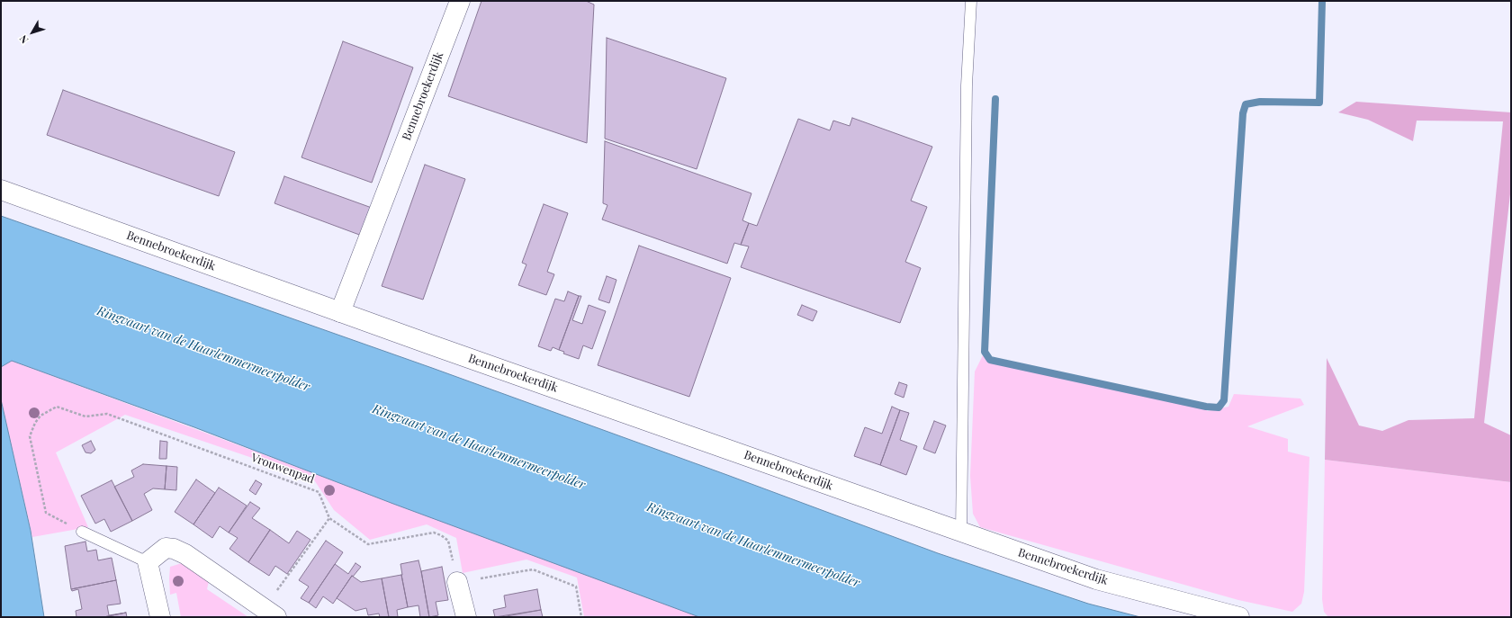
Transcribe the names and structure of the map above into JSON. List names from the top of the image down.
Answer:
{
  "streets": {
    "street": ["Bennebroekerdijk"],
    "path": ["Vrouwenpad"]
  },
  "water": ["Ringvaart van de Haarlemmermeerpolder"],
  "north": "bottom left"
}
